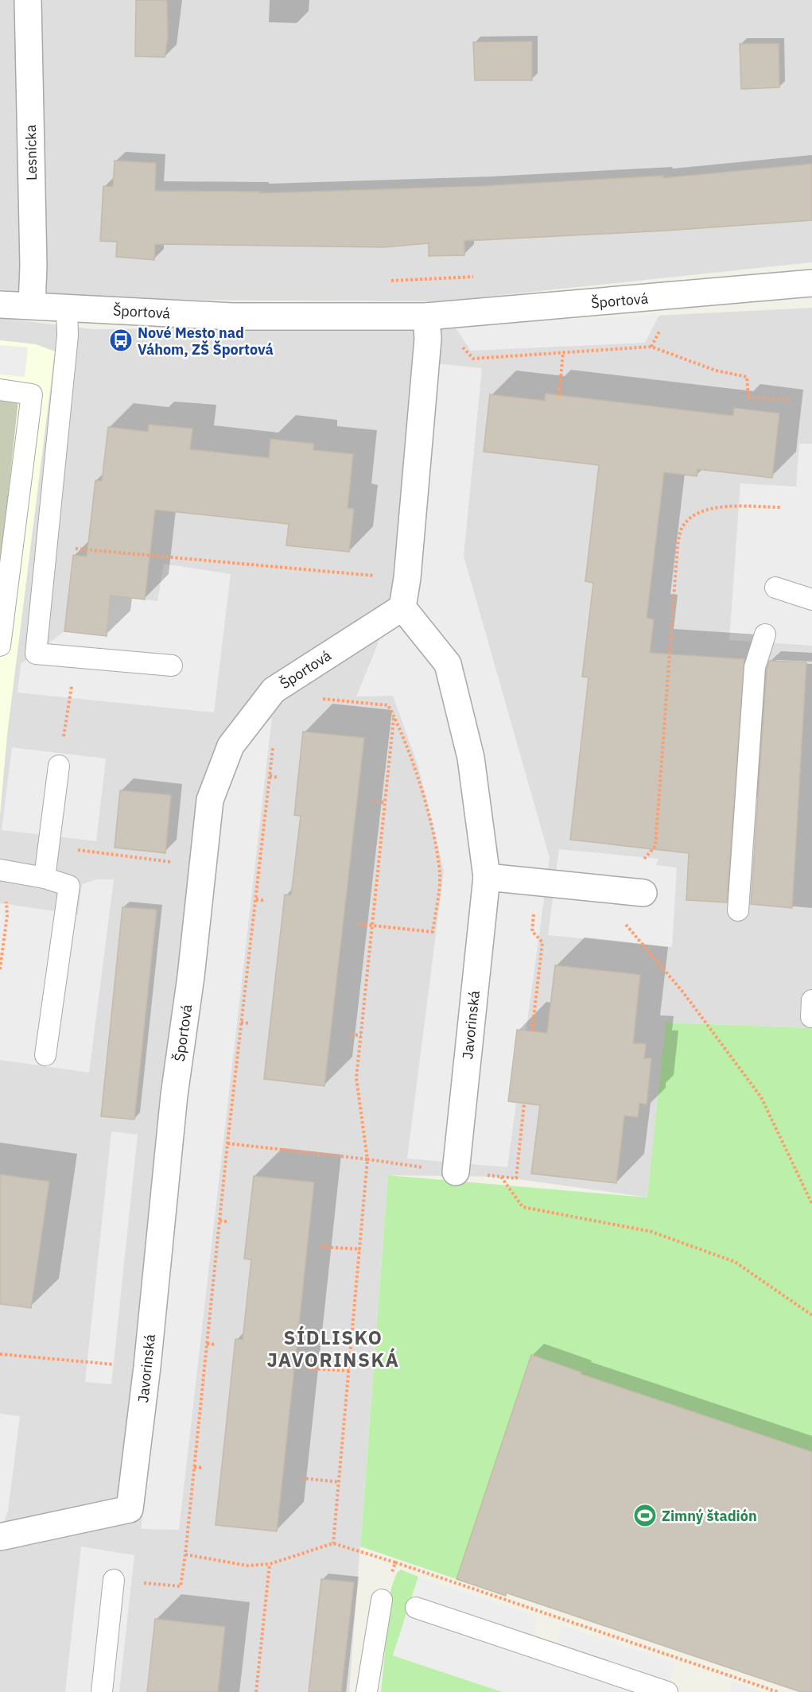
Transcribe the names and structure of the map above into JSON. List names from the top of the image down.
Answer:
{
  "streets": {
    "street": ["Lesnícka", "Športová", "Javorinská"]
  },
  "crossings": [
    ["Lesnícka", "Športová"],
    ["Športová", "Javorinská"]
  ],
  "districts": ["SÍDLISKO JAVORINSKÁ"],
  "places": {
    "bus stop": ["Nové Mesto nad Váhom, ZŠ Športová"],
    "sports": ["Zimný štadión"]
  }
}
